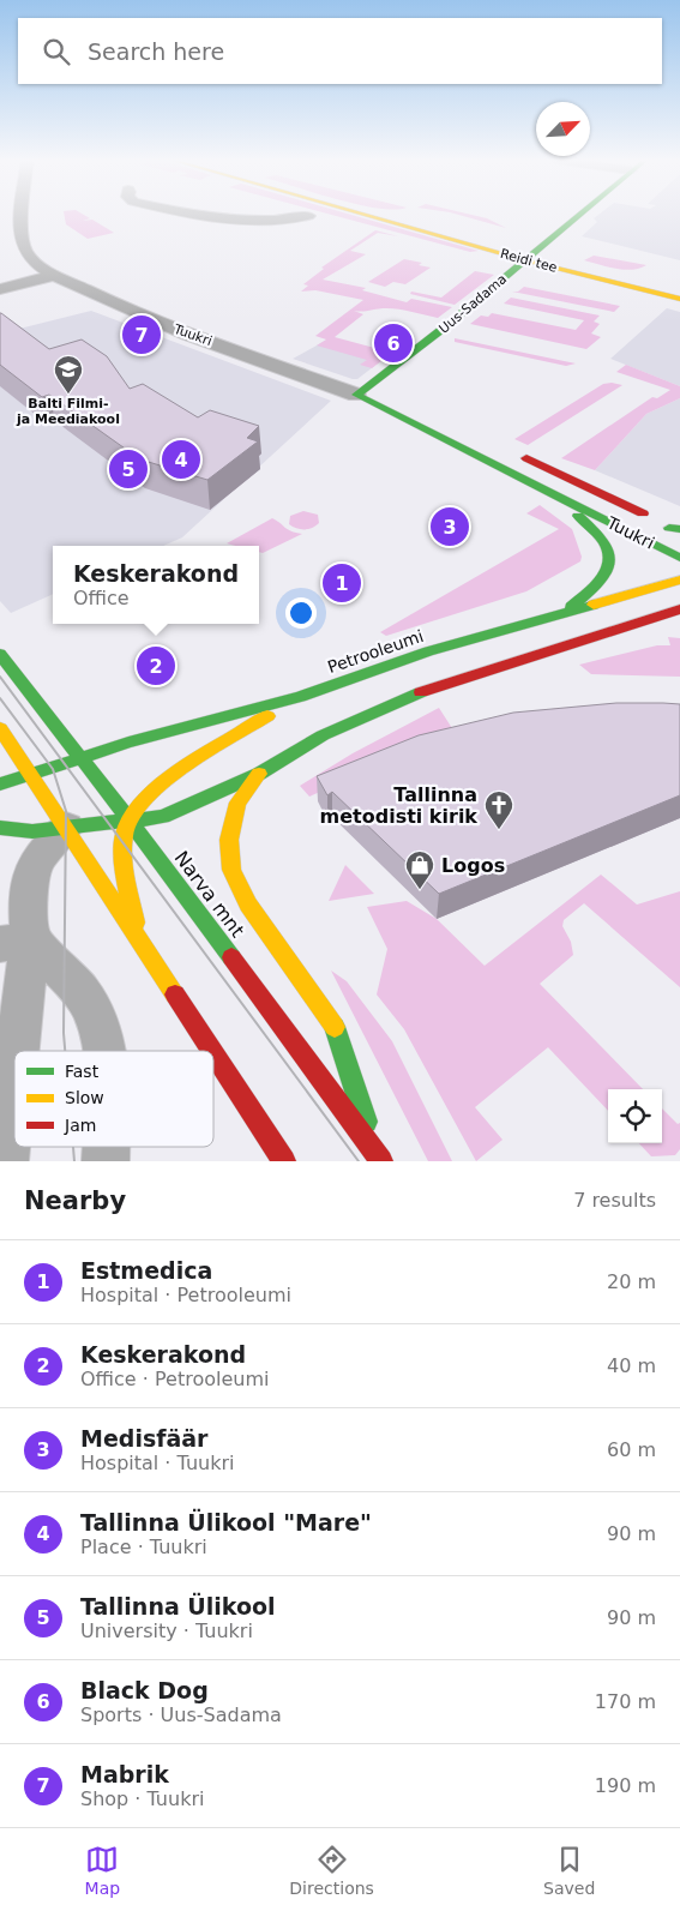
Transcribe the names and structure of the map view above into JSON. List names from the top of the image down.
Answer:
{
  "streets": {
    "street": [
      "Reidi tee",
      "Uus-Sadama",
      "Tuukri",
      "Petrooleumi",
      "Narva mnt"
    ]
  },
  "crossings": [
    ["Reidi tee", "Uus-Sadama"],
    ["Uus-Sadama", "Tuukri"],
    ["Petrooleumi", "Narva mnt"]
  ],
  "places": {
    "school or university": ["Balti Filmi- ja Meediakool"],
    "church": ["Tallinna metodisti kirik"],
    "shop": ["Logos"]
  },
  "legend": ["Fast", "Slow", "Jam"],
  "north": "top right",
  "page": {
    "search": "Search here",
    "pins": [
      "7",
      "6",
      "4",
      "5",
      "3",
      "1",
      "2"
    ],
    "popup": ["Keskerakond", "Office"],
    "heading": ["Nearby", "7 results"],
    "list": [
      {
        "mark": "1",
        "name": "Estmedica",
        "note": "Hospital · Petrooleumi",
        "value": "20 m"
      },
      {
        "mark": "2",
        "name": "Keskerakond",
        "note": "Office · Petrooleumi",
        "value": "40 m"
      },
      {
        "mark": "3",
        "name": "Medisfäär",
        "note": "Hospital · Tuukri",
        "value": "60 m"
      },
      {
        "mark": "4",
        "name": "Tallinna Ülikool \"Mare\"",
        "note": "Place · Tuukri",
        "value": "90 m"
      },
      {
        "mark": "5",
        "name": "Tallinna Ülikool",
        "note": "University · Tuukri",
        "value": "90 m"
      },
      {
        "mark": "6",
        "name": "Black Dog",
        "note": "Sports · Uus-Sadama",
        "value": "170 m"
      },
      {
        "mark": "7",
        "name": "Mabrik",
        "note": "Shop · Tuukri",
        "value": "190 m"
      }
    ],
    "nav": ["Map", "Directions", "Saved"]
  }
}
